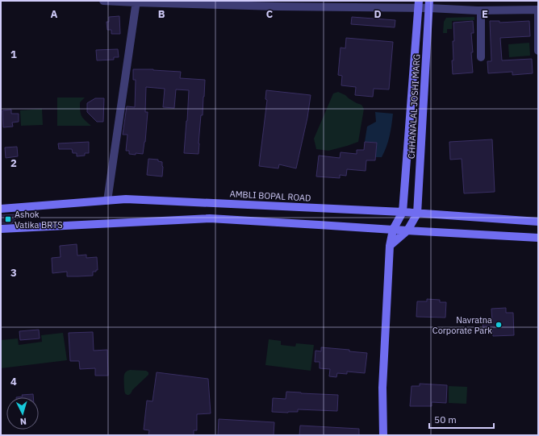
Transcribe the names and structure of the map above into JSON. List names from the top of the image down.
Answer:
{
  "streets": {
    "street": ["CHHANALAL JOSHI MARG", "AMBLI BOPAL ROAD"]
  },
  "crossings": [
    ["CHHANALAL JOSHI MARG", "AMBLI BOPAL ROAD"]
  ],
  "places": {
    "transit": ["Ashok Vatika BRTS"],
    "other": ["Navratna Corporate Park"]
  },
  "scale_bar": "50 m",
  "north": "bottom",
  "grid": {
    "columns": [
      "A",
      "B",
      "C",
      "D",
      "E"
    ],
    "rows": [
      "1",
      "2",
      "3",
      "4"
    ]
  }
}
